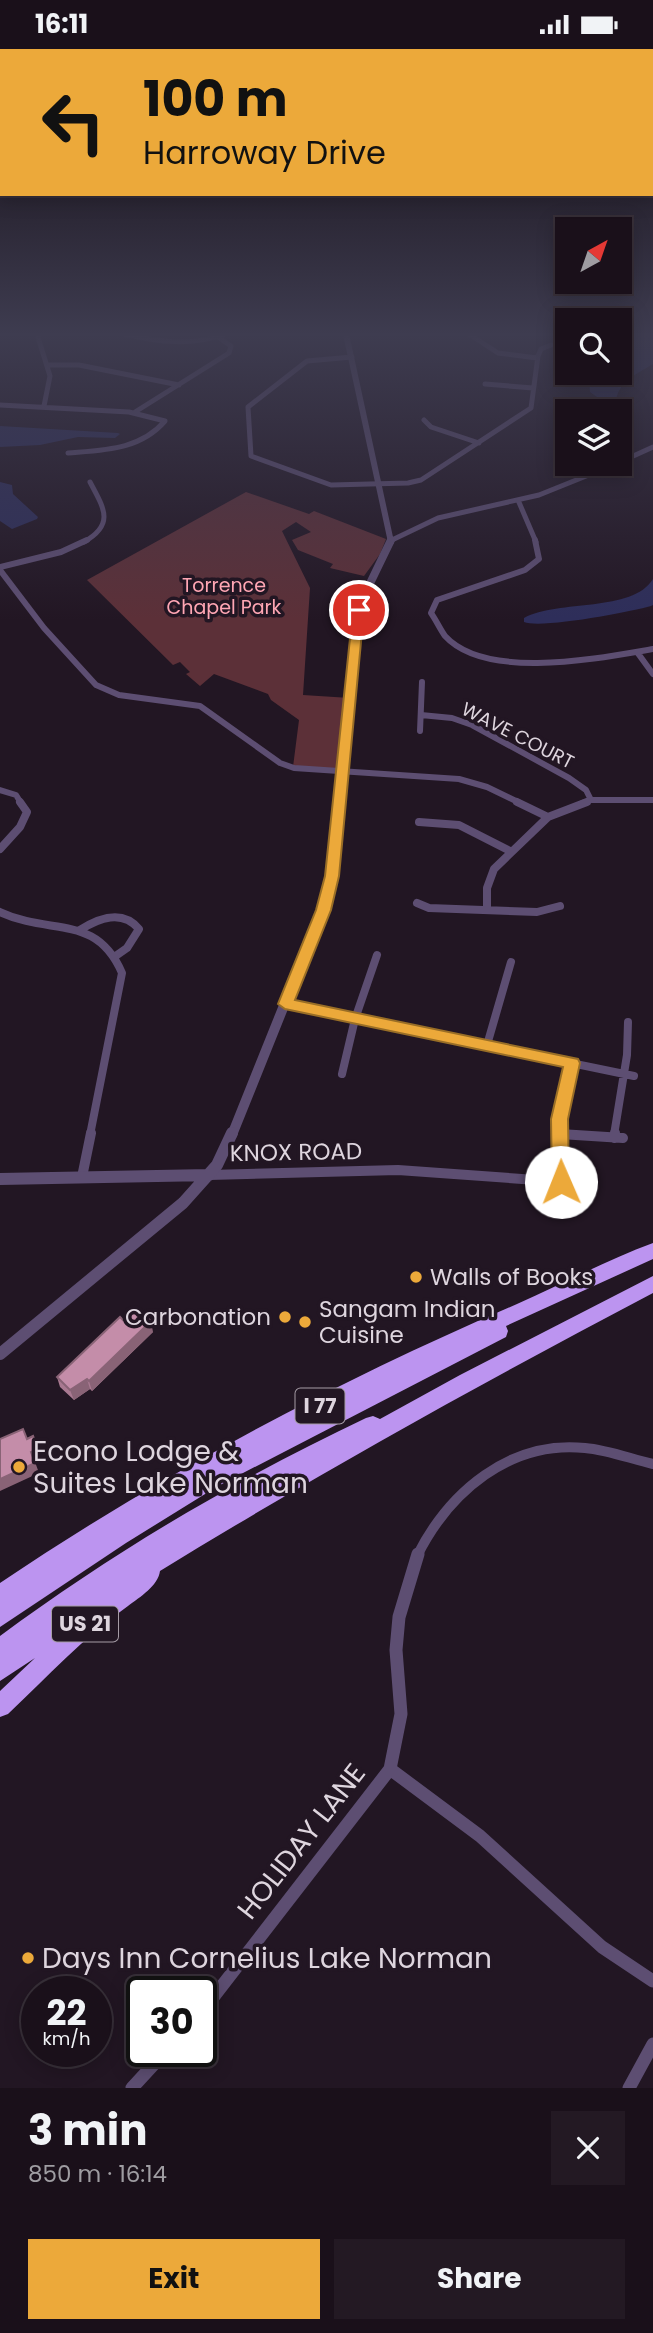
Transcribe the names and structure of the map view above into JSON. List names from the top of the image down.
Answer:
{
  "streets": {
    "highway": ["I 77", "US 21"],
    "street": ["WAVE COURT", "KNOX ROAD", "HOLIDAY LANE"]
  },
  "crossings": [
    ["I 77", "US 21"]
  ],
  "parks": ["Torrence Chapel Park"],
  "places": [
    "Walls of Books",
    "Carbonation",
    "Sangam Indian Cuisine",
    "Econo Lodge & Suites Lake Norman",
    "Days Inn Cornelius Lake Norman"
  ],
  "north": "top right",
  "page": {
    "status": "16:11",
    "turn": ["100 m", "Harroway Drive"],
    "speed": "22 km/h",
    "limit": "30",
    "heading": ["3 min", "850 m · 16:14"],
    "buttons": ["Exit", "Share"]
  }
}
